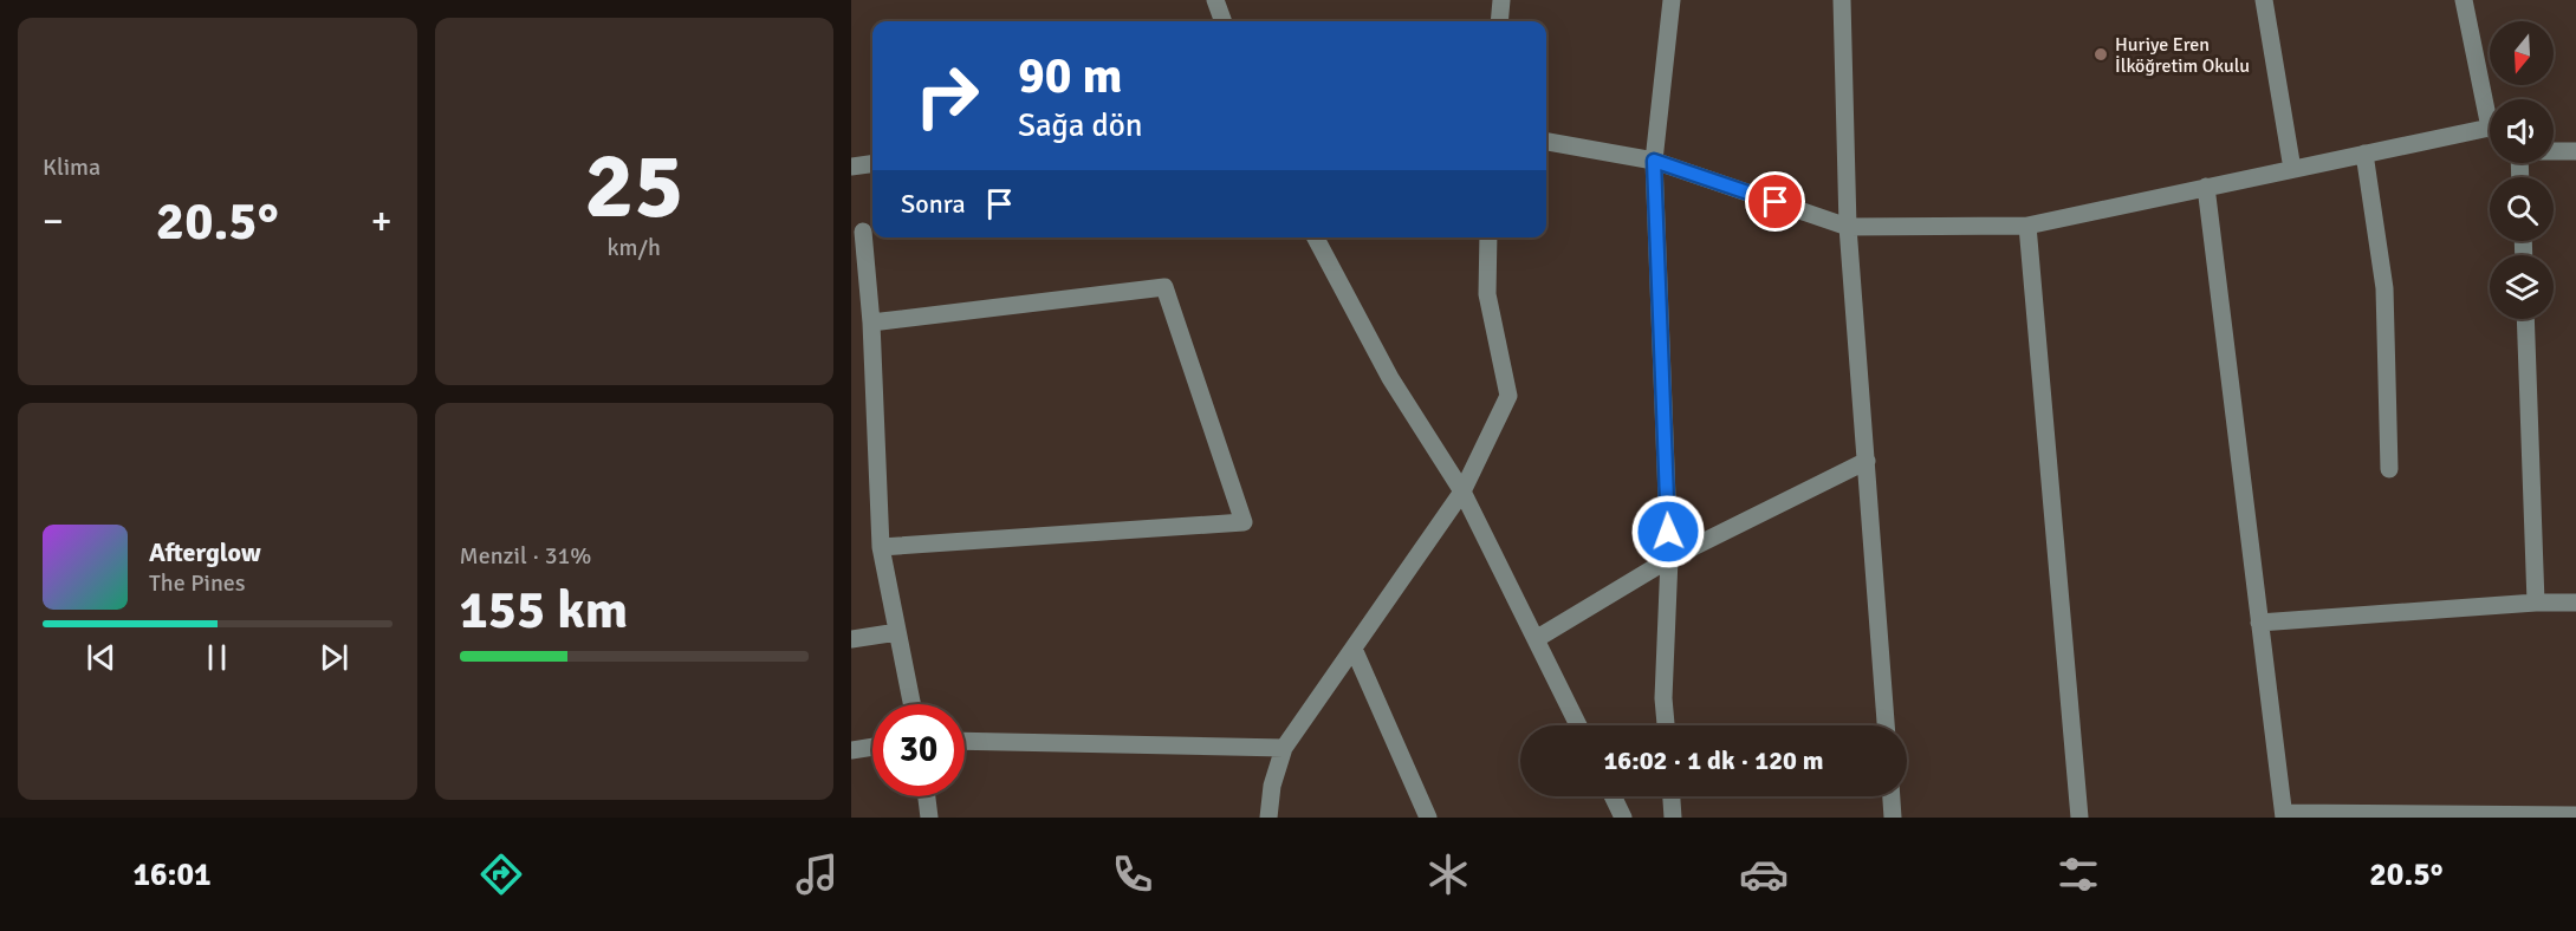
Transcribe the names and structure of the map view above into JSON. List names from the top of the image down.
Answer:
{
  "places": ["Huriye Eren İlköğretim Okulu"],
  "north": "bottom",
  "page": {
    "tile": [
      "Klima",
      ["25", "km/h"],
      ["Menzil · 31%", "155 km"]
    ],
    "turn": ["90 m", "Sağa dön"],
    "then": "Sonra",
    "heat": ["−", "20.5°", "+"],
    "song": ["Afterglow", "The Pines"],
    "limit": "30",
    "trip": "16:02 · 1 dk · 120 m",
    "tabs": ["16:01", "20.5°"]
  }
}
